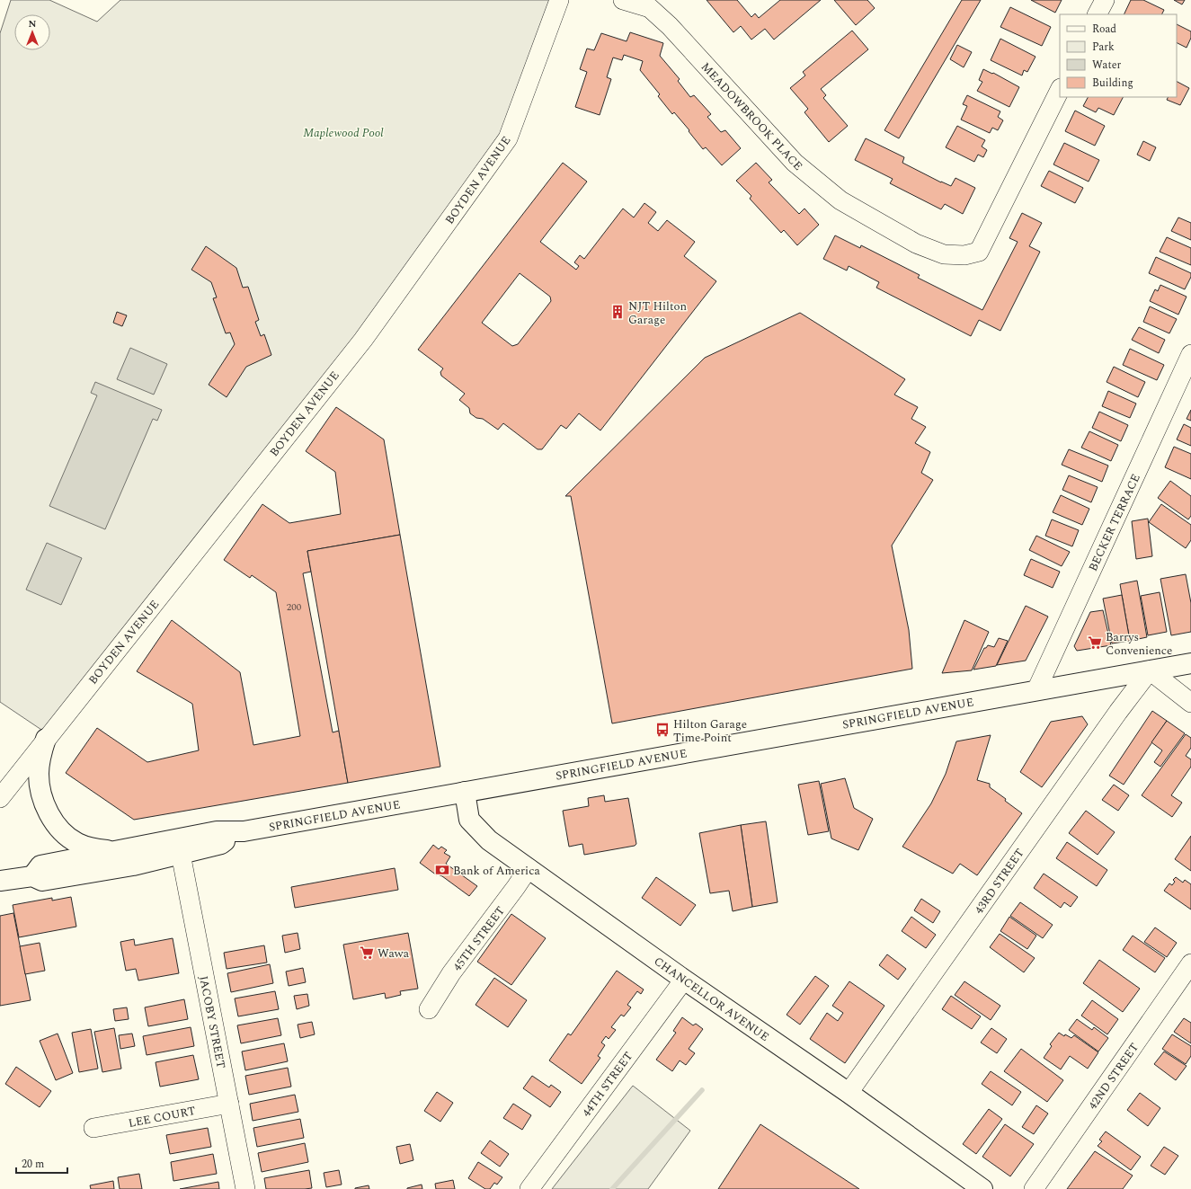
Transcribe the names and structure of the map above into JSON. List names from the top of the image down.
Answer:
{
  "streets": {
    "main road": ["SPRINGFIELD AVENUE", "CHANCELLOR AVENUE"],
    "street": [
      "MEADOWBROOK PLACE",
      "BOYDEN AVENUE",
      "BECKER TERRACE",
      "43RD STREET",
      "45TH STREET",
      "JACOBY STREET",
      "42ND STREET",
      "44TH STREET",
      "LEE COURT"
    ]
  },
  "crossings": [
    ["BECKER TERRACE", "SPRINGFIELD AVENUE"],
    ["SPRINGFIELD AVENUE", "43RD STREET"],
    ["SPRINGFIELD AVENUE", "CHANCELLOR AVENUE"],
    ["SPRINGFIELD AVENUE", "JACOBY STREET"],
    ["43RD STREET", "CHANCELLOR AVENUE"],
    ["45TH STREET", "CHANCELLOR AVENUE"],
    ["CHANCELLOR AVENUE", "44TH STREET"],
    ["JACOBY STREET", "LEE COURT"]
  ],
  "parks": ["Maplewood Pool"],
  "places": {
    "building": ["NJT Hilton Garage"],
    "supermarket": ["Barrys Convenience", "Wawa"],
    "bus stop": ["Hilton Garage Time Point"],
    "bank": ["Bank of America"]
  },
  "house_numbers": ["200"],
  "legend": [
    "Road",
    "Park",
    "Water",
    "Building"
  ],
  "scale_bar": "20 m",
  "north": "top"
}
